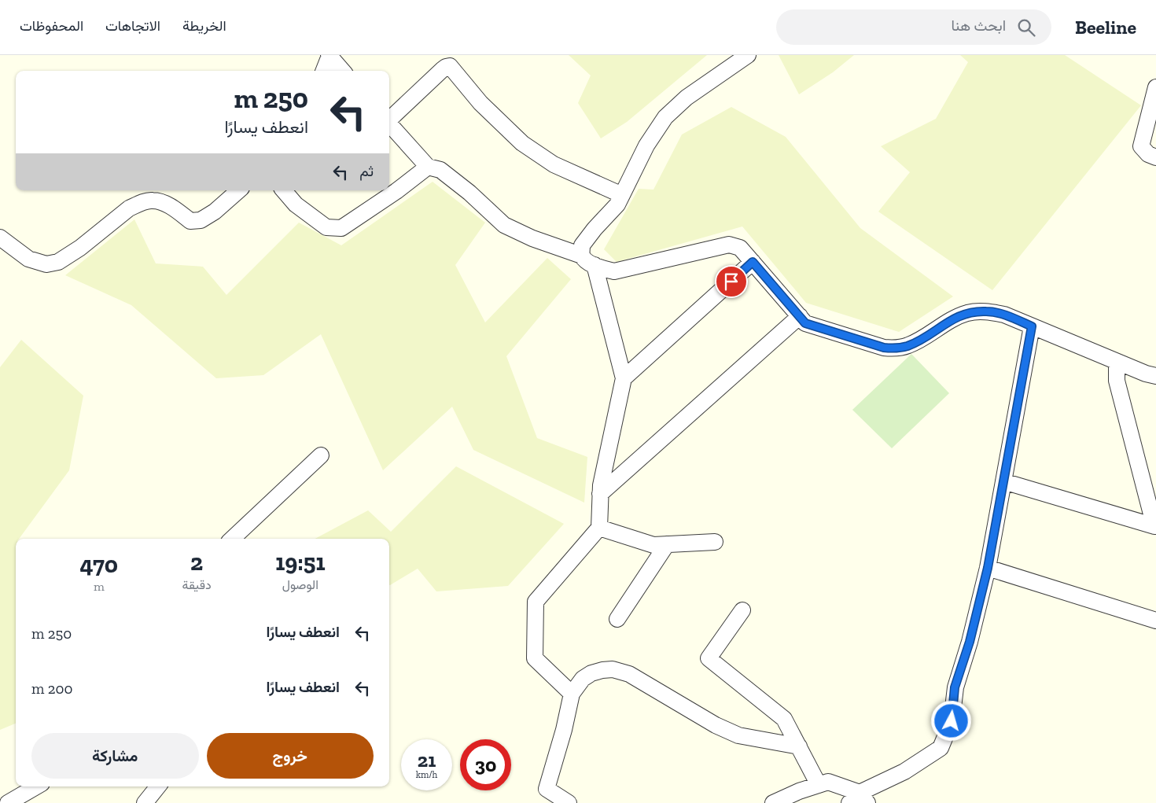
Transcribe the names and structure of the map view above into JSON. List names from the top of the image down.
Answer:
{
  "page": {
    "header": "Beeline",
    "search": "ابحث هنا",
    "nav": ["الخريطة", "الاتجاهات", "المحفوظات"],
    "turn": ["250 m", "انعطف يسارًا"],
    "then": "ثم",
    "eta": [
      "19:51",
      "الوصول",
      "2",
      "دقيقة",
      "470",
      "m"
    ],
    "list": [
      {
        "name": "انعطف يسارًا",
        "value": "250 m"
      },
      {
        "name": "انعطف يسارًا",
        "value": "200 m"
      }
    ],
    "buttons": ["خروج", "مشاركة"],
    "speed": "21 km/h",
    "limit": "30"
  }
}
